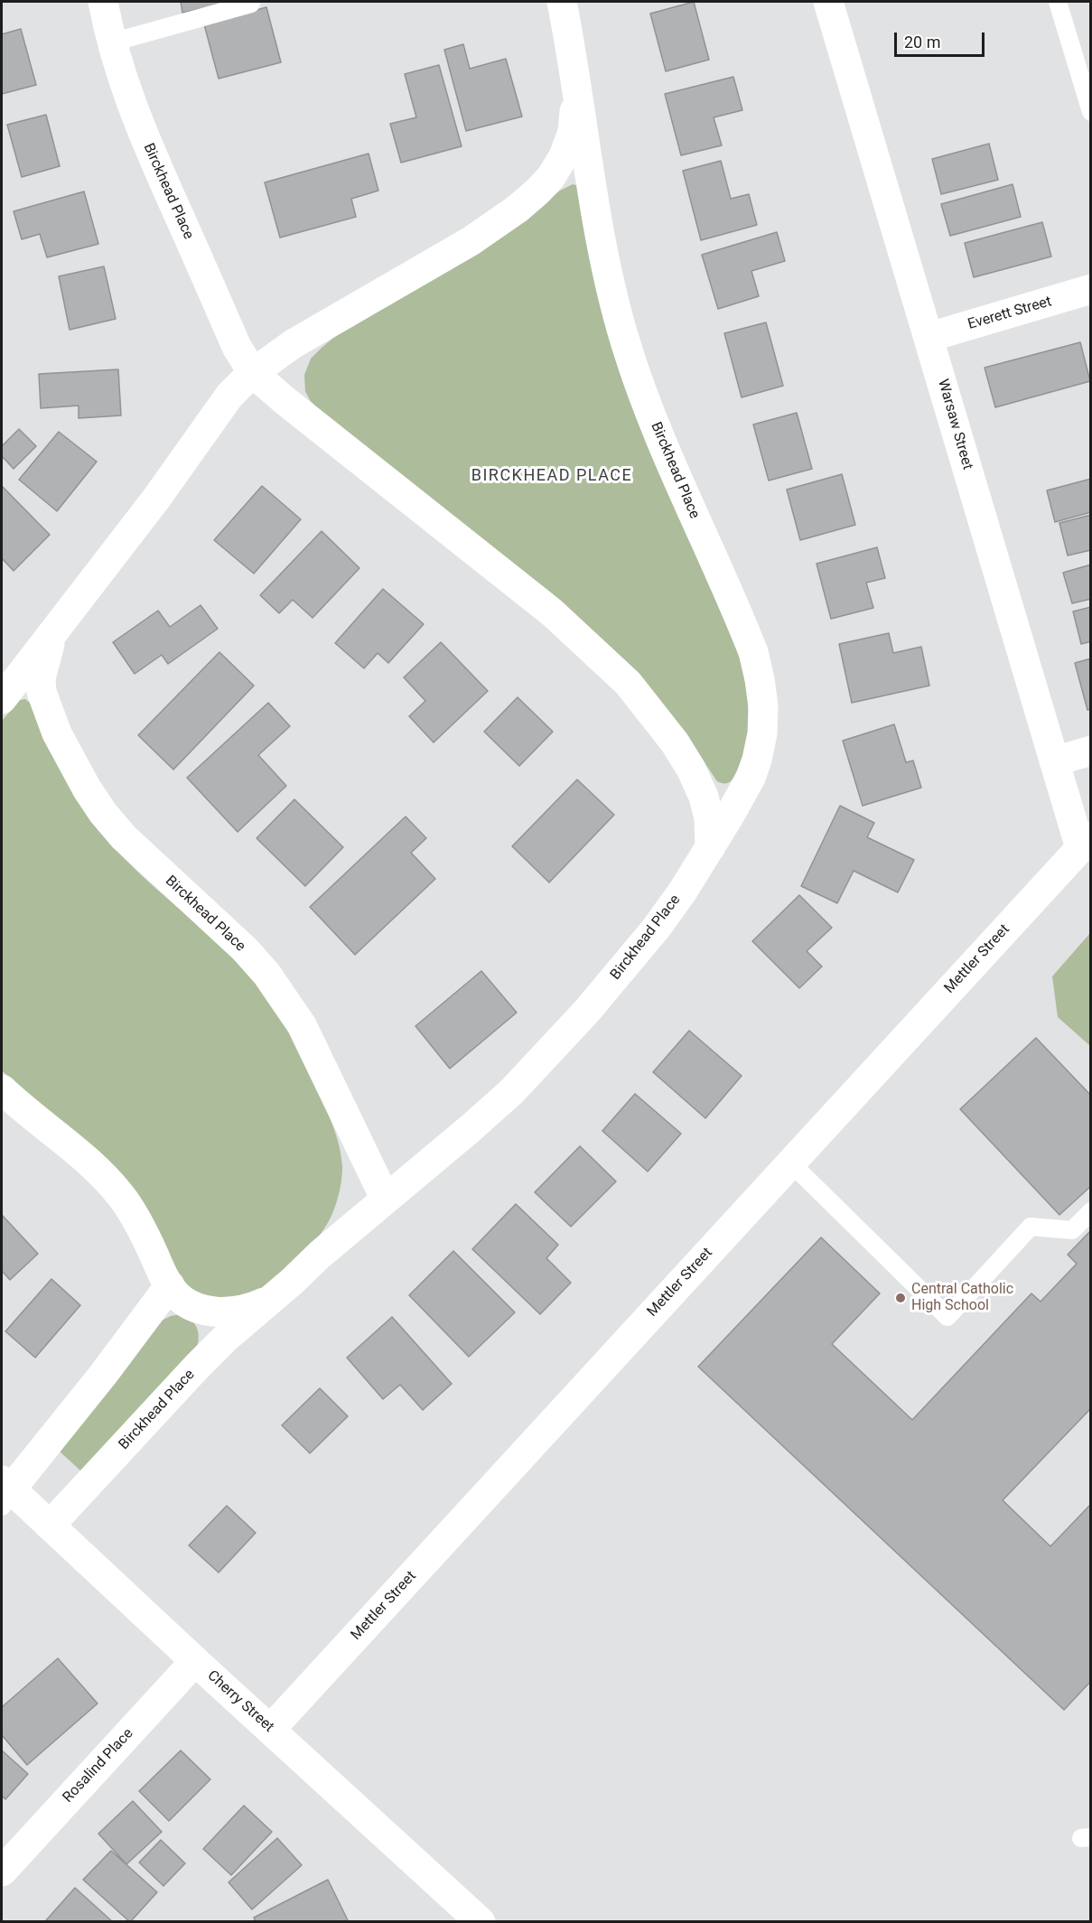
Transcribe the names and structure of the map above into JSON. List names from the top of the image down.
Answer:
{
  "streets": {
    "street": [
      "Birckhead Place",
      "Everett Street",
      "Warsaw Street",
      "Mettler Street",
      "Cherry Street",
      "Rosalind Place"
    ]
  },
  "crossings": [
    ["Birckhead Place", "Cherry Street"],
    ["Everett Street", "Warsaw Street"],
    ["Warsaw Street", "Mettler Street"],
    ["Mettler Street", "Cherry Street"],
    ["Cherry Street", "Rosalind Place"]
  ],
  "districts": ["BIRCKHEAD PLACE"],
  "places": ["Central Catholic High School"],
  "scale_bar": "20 m"
}
